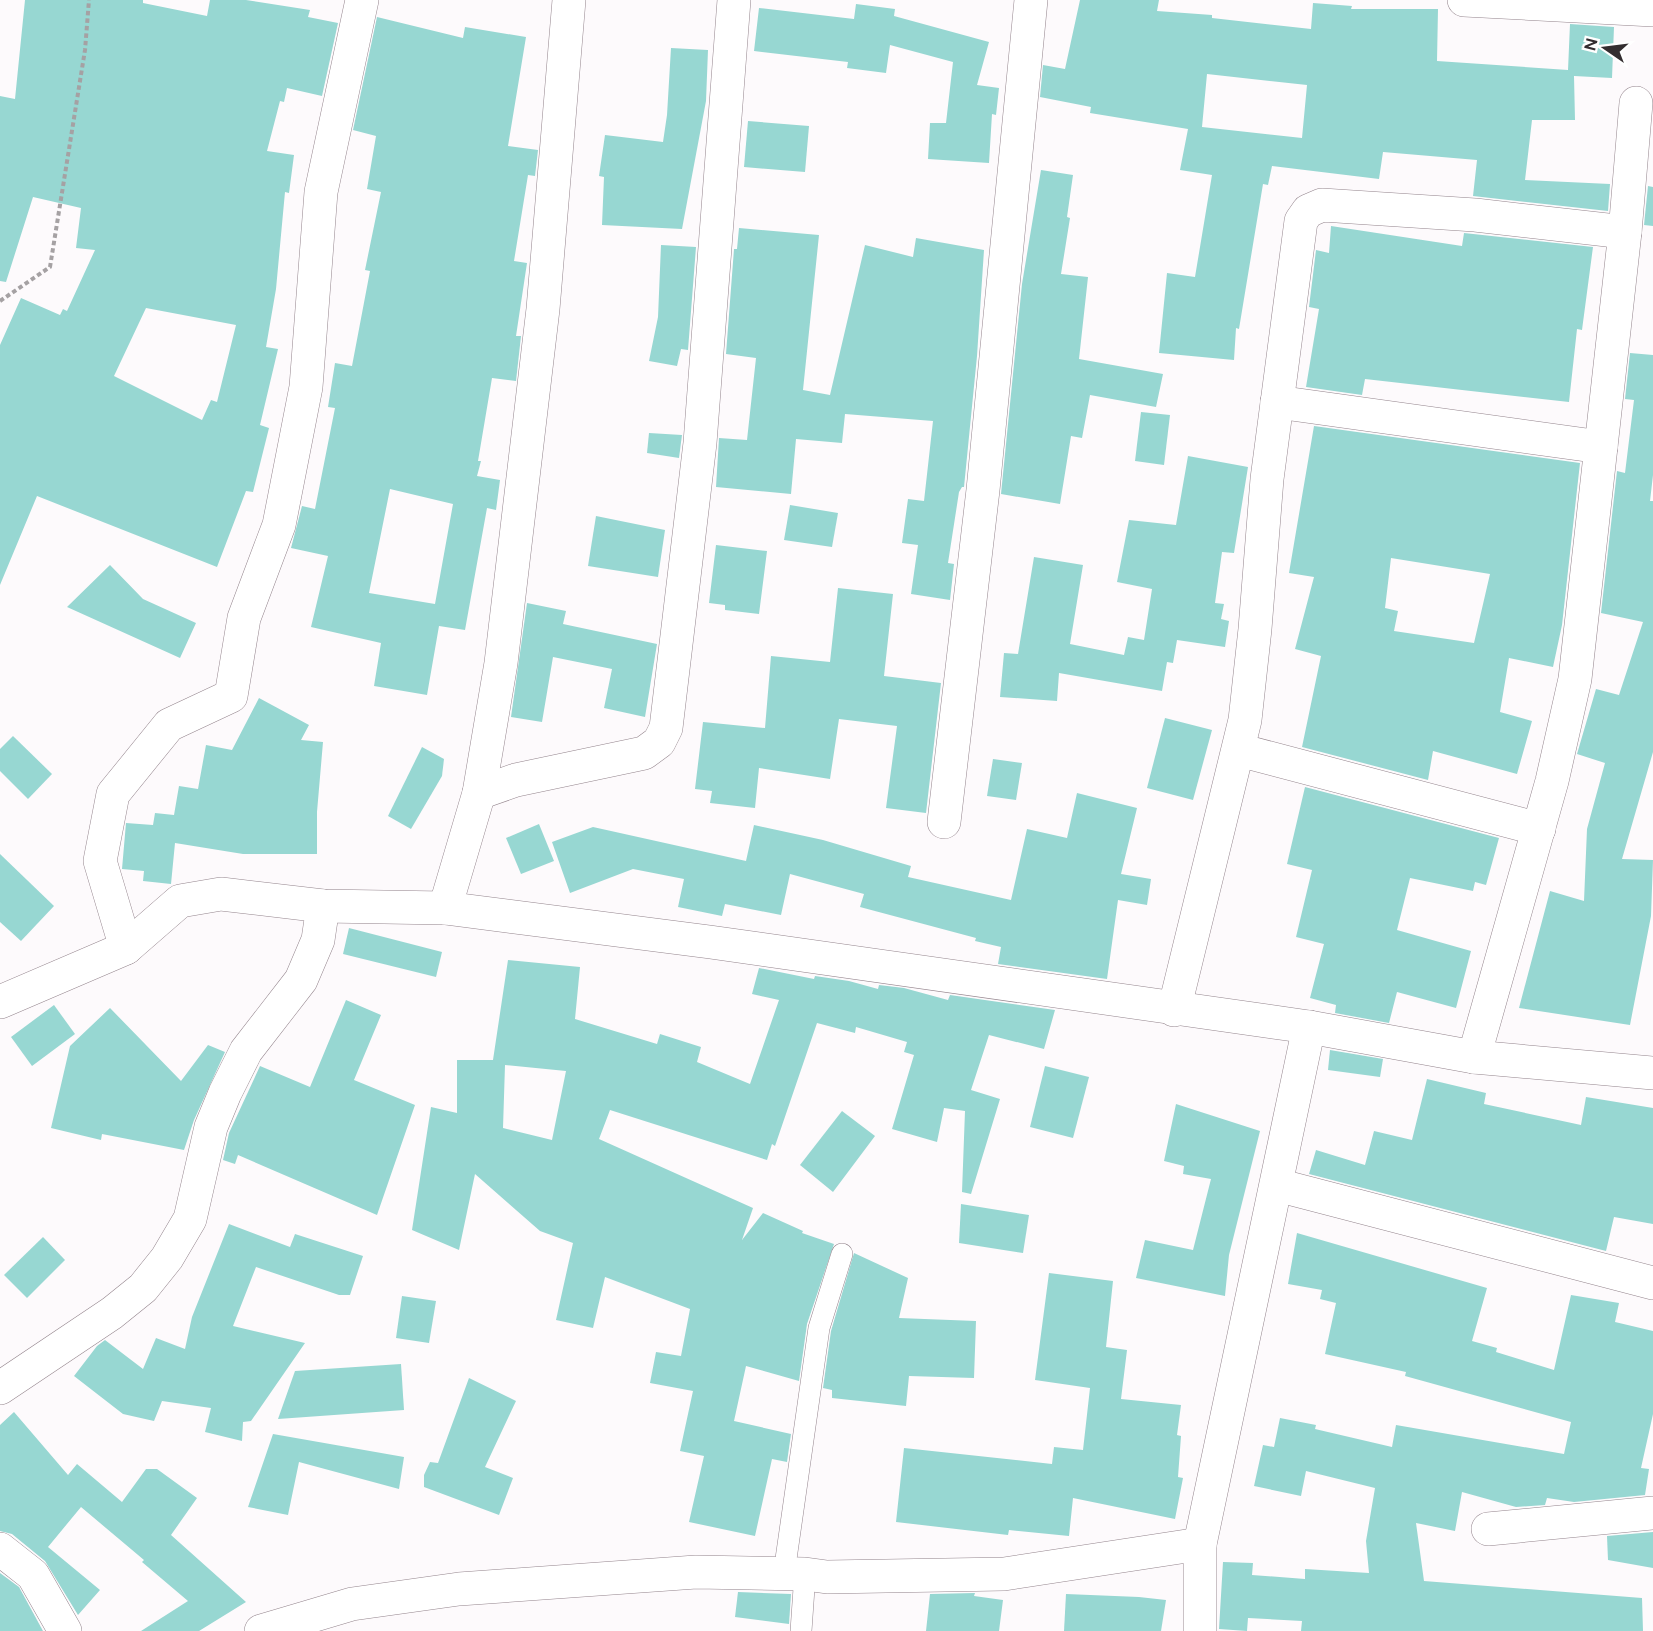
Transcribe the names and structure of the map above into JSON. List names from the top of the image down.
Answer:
{
  "north": "left"
}
